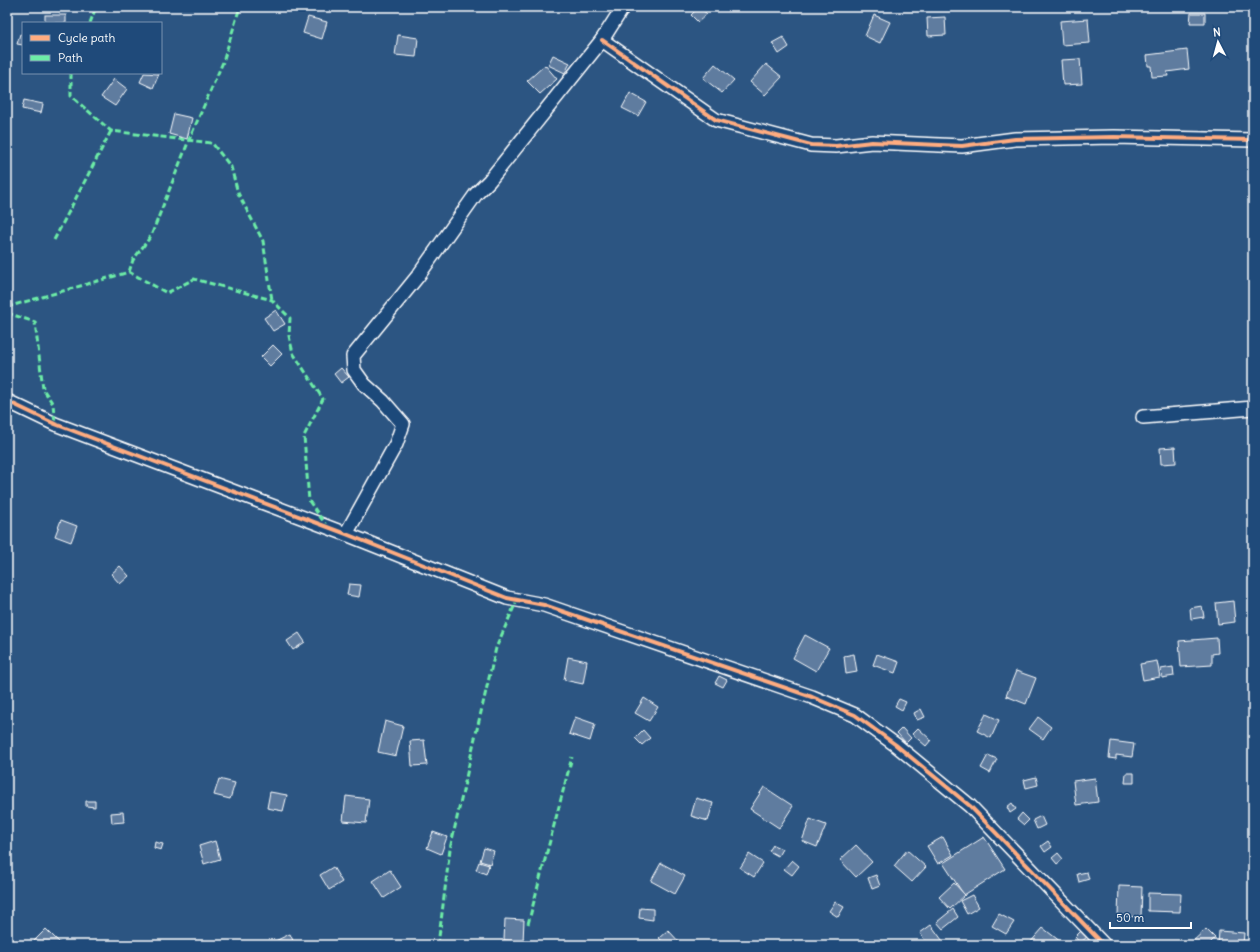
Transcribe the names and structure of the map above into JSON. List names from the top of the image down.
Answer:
{
  "legend": ["Cycle path", "Path"],
  "scale_bar": "50 m",
  "north": "top"
}
